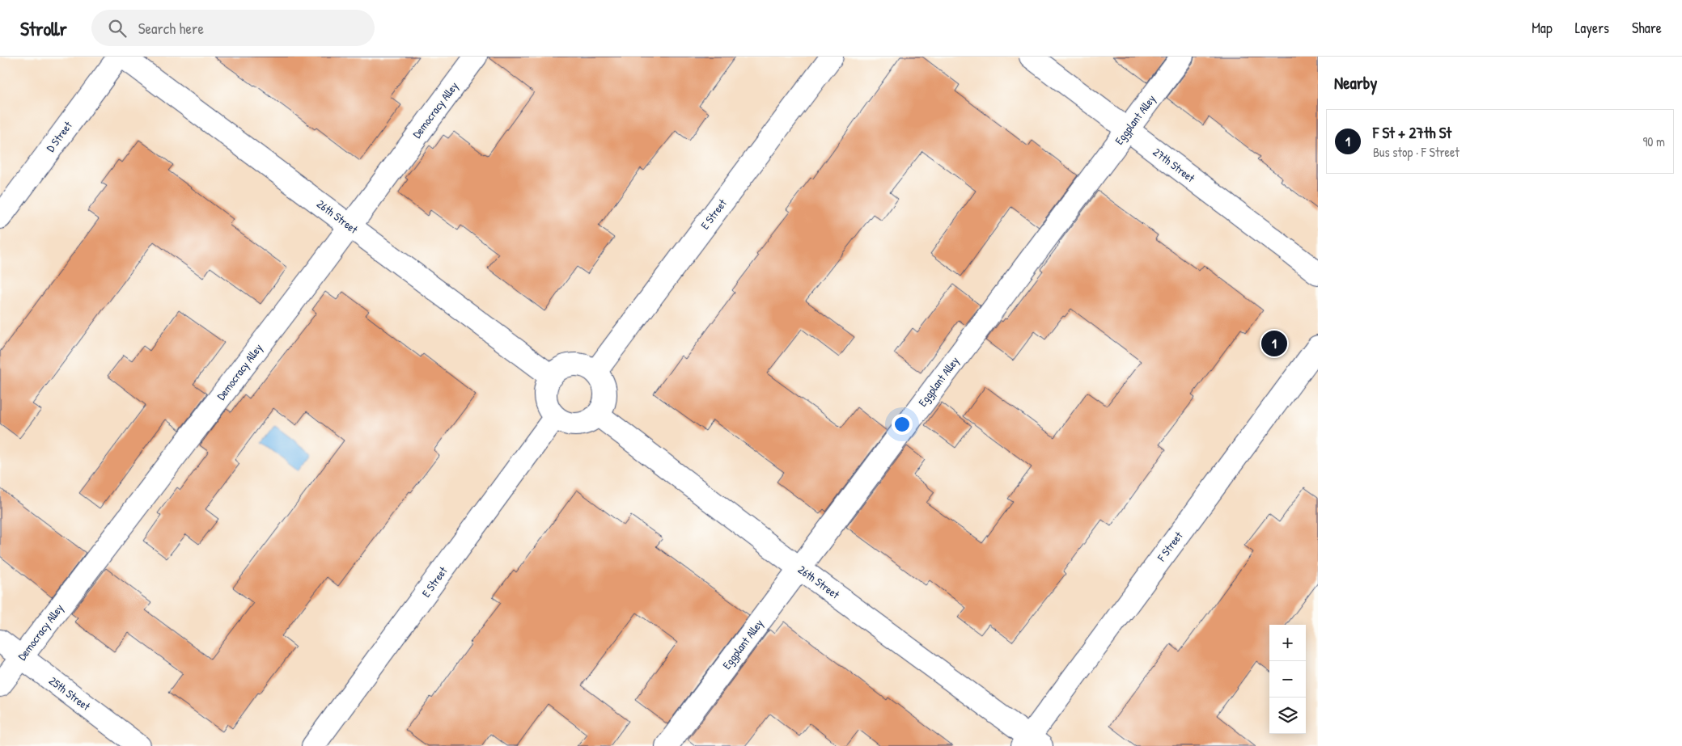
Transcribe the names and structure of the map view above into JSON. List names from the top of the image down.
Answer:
{
  "streets": {
    "street": [
      "Democracy Alley",
      "Eggplant Alley",
      "D Street",
      "27th Street",
      "E Street",
      "26th Street",
      "F Street",
      "25th Street"
    ]
  },
  "crossings": [
    ["Democracy Alley", "26th Street"],
    ["Democracy Alley", "25th Street"],
    ["Eggplant Alley", "27th Street"],
    ["Eggplant Alley", "26th Street"],
    ["E Street", "26th Street"],
    ["26th Street", "F Street"]
  ],
  "page": {
    "header": "Strollr",
    "search": "Search here",
    "nav": ["Map", "Layers", "Share"],
    "heading": "Nearby",
    "list": [
      {
        "mark": "1",
        "name": "F St + 27th St",
        "note": "Bus stop · F Street",
        "value": "90 m"
      }
    ],
    "pins": "1",
    "map_buttons": ["+", "−"]
  }
}
